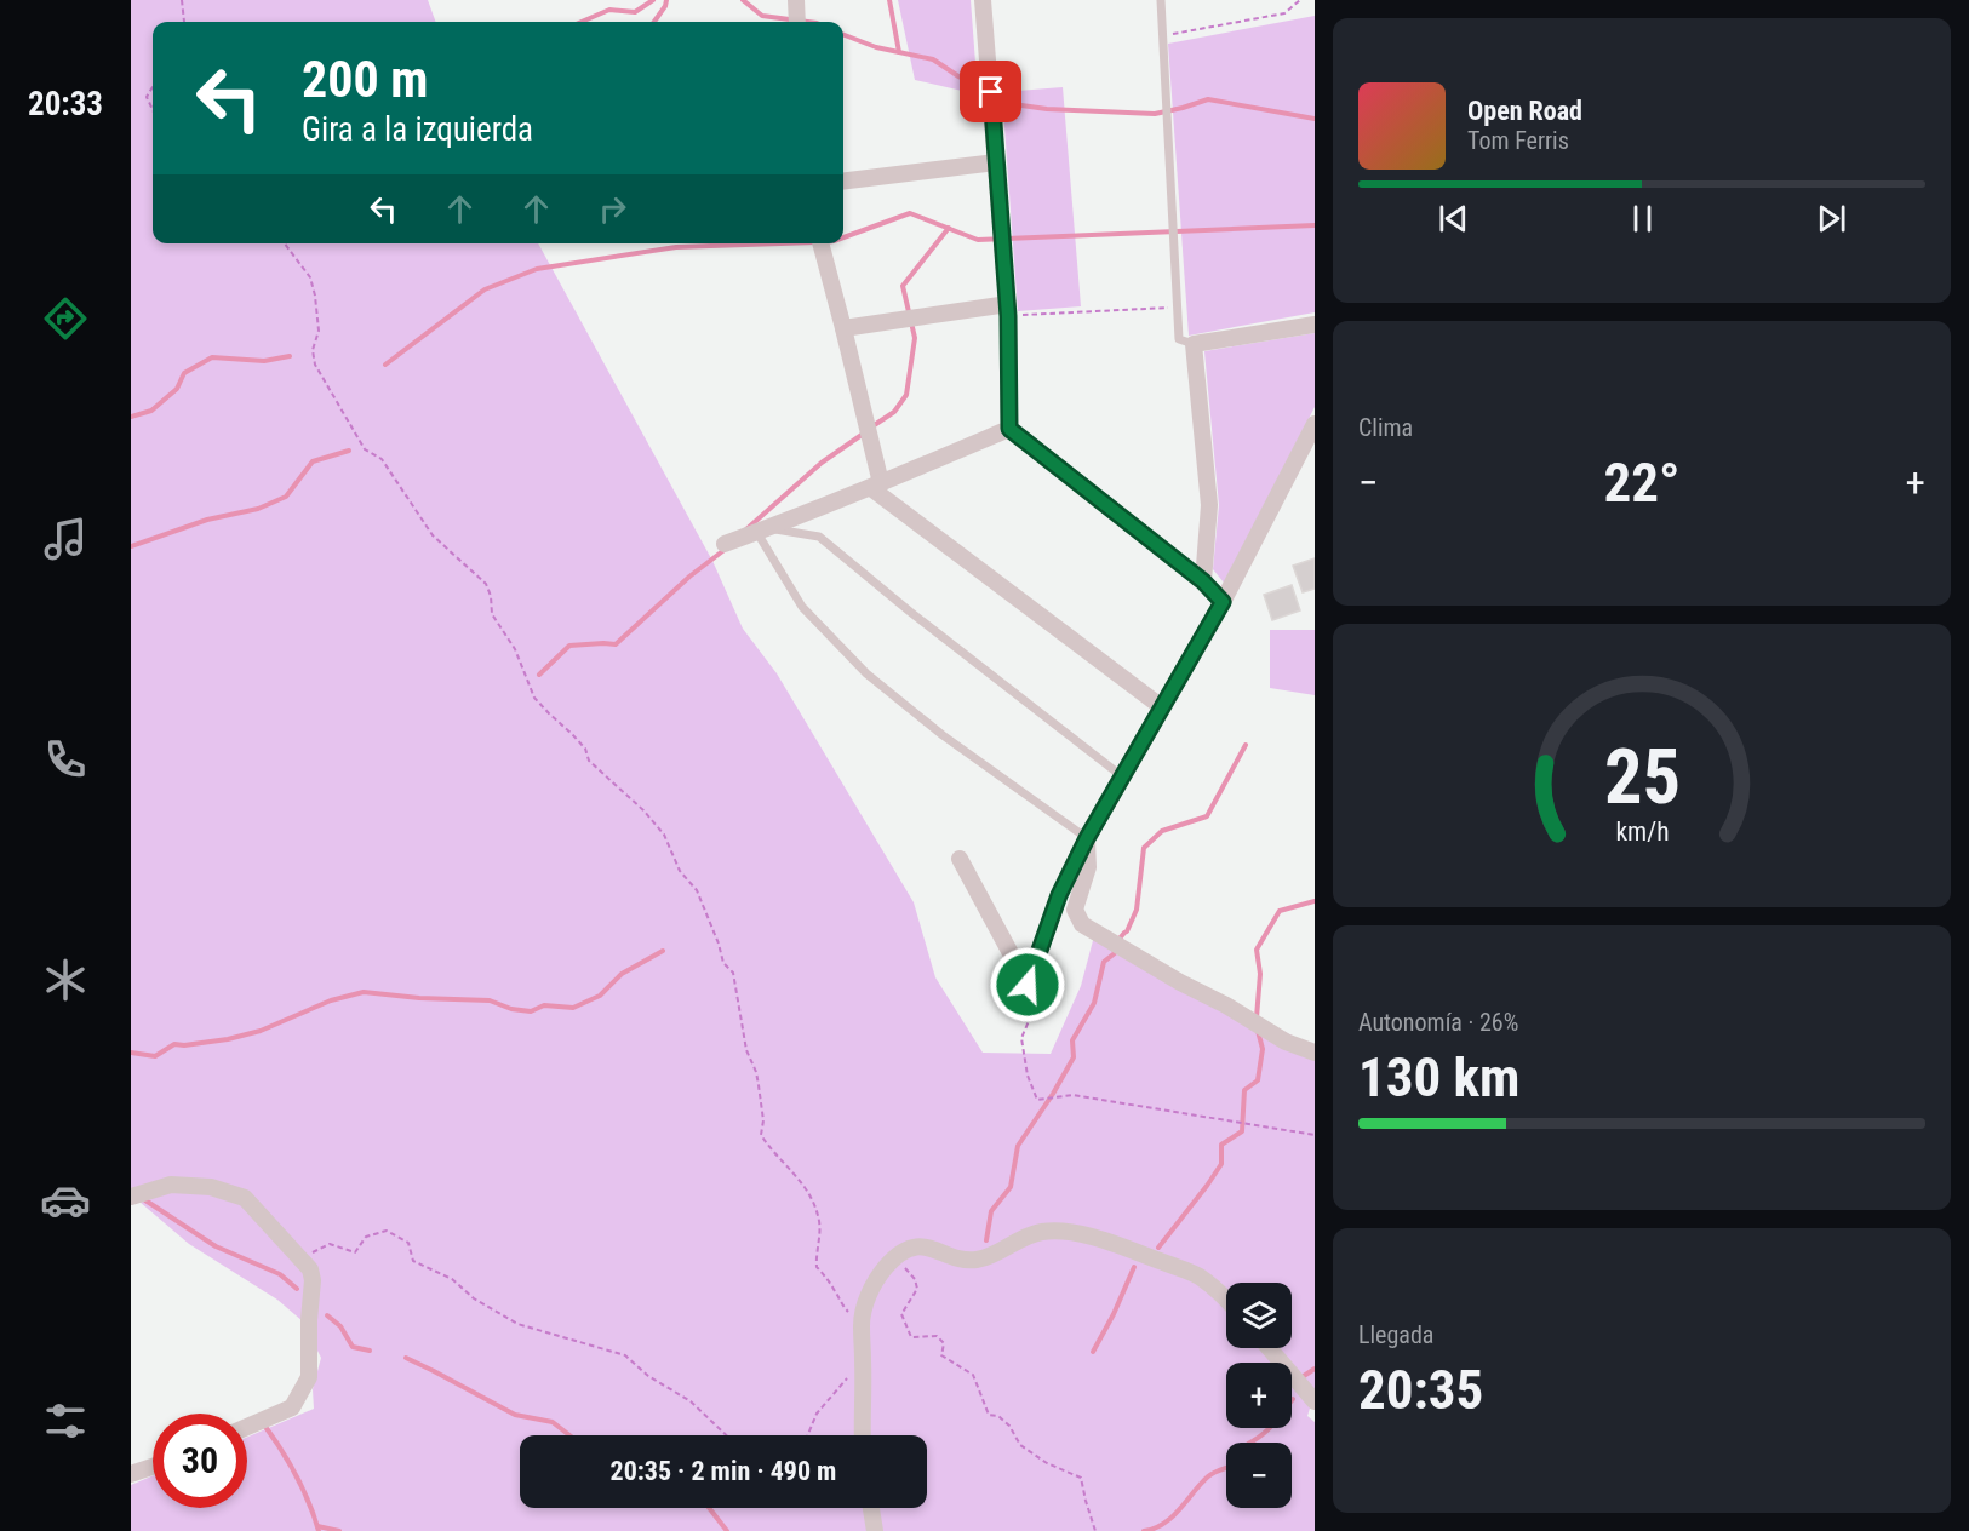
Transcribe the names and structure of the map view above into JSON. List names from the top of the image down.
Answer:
{
  "page": {
    "tabs": "20:33",
    "turn": ["200 m", "Gira a la izquierda"],
    "song": ["Open Road", "Tom Ferris"],
    "tile": [
      "Clima",
      ["Autonomía · 26%", "130 km"],
      ["Llegada", "20:35"]
    ],
    "heat": ["−", "22°", "+"],
    "map_buttons": ["+", "−"],
    "limit": "30",
    "trip": "20:35 · 2 min · 490 m",
    "gauge": ["25", "km/h"]
  }
}
